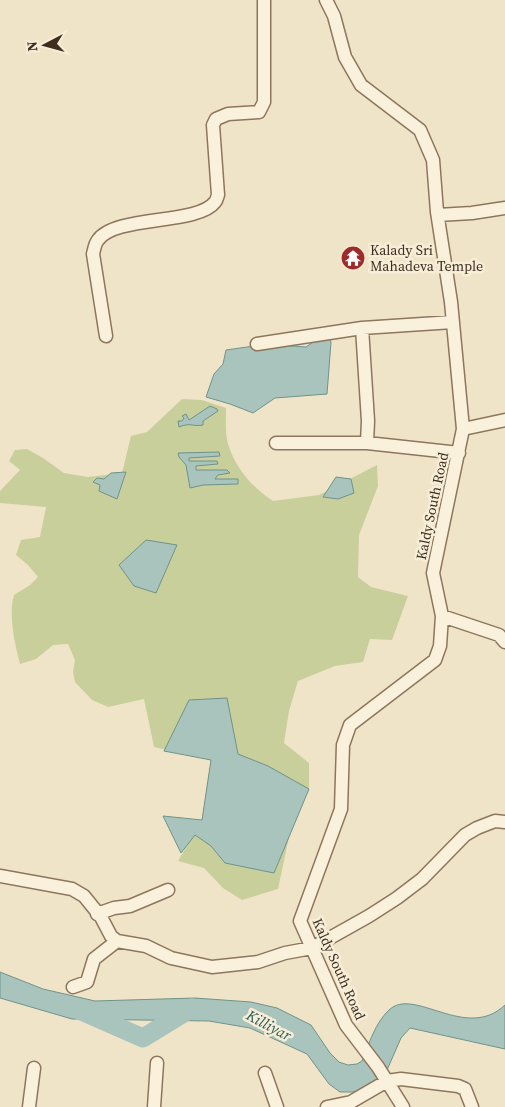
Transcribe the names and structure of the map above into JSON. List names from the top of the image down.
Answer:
{
  "streets": {
    "street": ["Kaldy South Road"]
  },
  "water": ["Killiyar"],
  "places": {
    "temple": ["Kalady Sri Mahadeva Temple"]
  },
  "north": "left"
}
